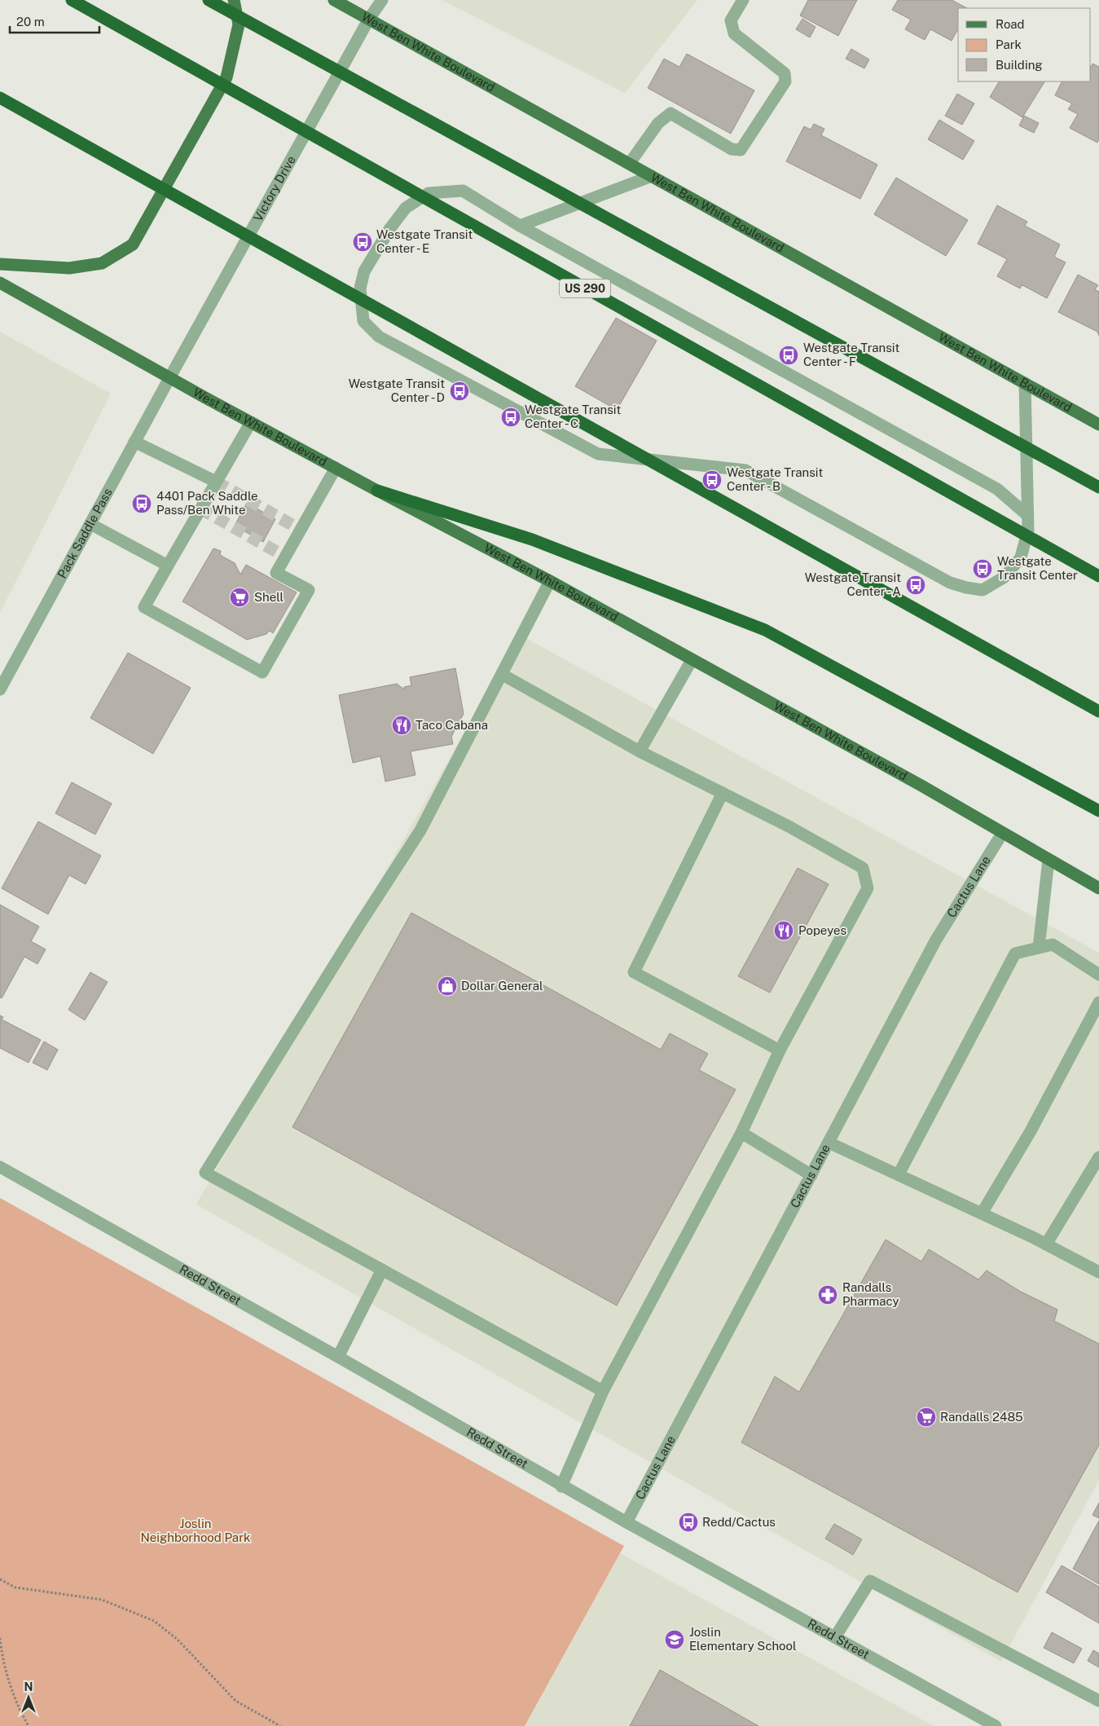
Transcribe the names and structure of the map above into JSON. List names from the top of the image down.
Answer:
{
  "streets": {
    "highway": ["US 290"],
    "main road": ["West Ben White Boulevard"],
    "street": [
      "Victory Drive",
      "Pack Saddle Pass",
      "Cactus Lane",
      "Redd Street"
    ]
  },
  "crossings": [
    ["West Ben White Boulevard", "Victory Drive"],
    ["West Ben White Boulevard", "Pack Saddle Pass"],
    ["West Ben White Boulevard", "Cactus Lane"],
    ["Victory Drive", "Pack Saddle Pass"],
    ["Cactus Lane", "Redd Street"]
  ],
  "parks": ["Joslin Neighborhood Park"],
  "places": {
    "bus stop": [
      "Westgate Transit Center - E",
      "Westgate Transit Center - F",
      "Westgate Transit Center - D",
      "Westgate Transit Center - C",
      "Westgate Transit Center - B",
      "4401 Pack Saddle Pass/Ben White",
      "Westgate Transit Center",
      "Westgate Transit Center - A",
      "Redd/Cactus"
    ],
    "supermarket": ["Shell", "Randalls 2485"],
    "restaurant": ["Taco Cabana", "Popeyes"],
    "shop": ["Dollar General"],
    "pharmacy": ["Randalls Pharmacy"],
    "school or university": ["Joslin Elementary School"]
  },
  "legend": ["Road", "Park", "Building"],
  "scale_bar": "20 m",
  "north": "top"
}
